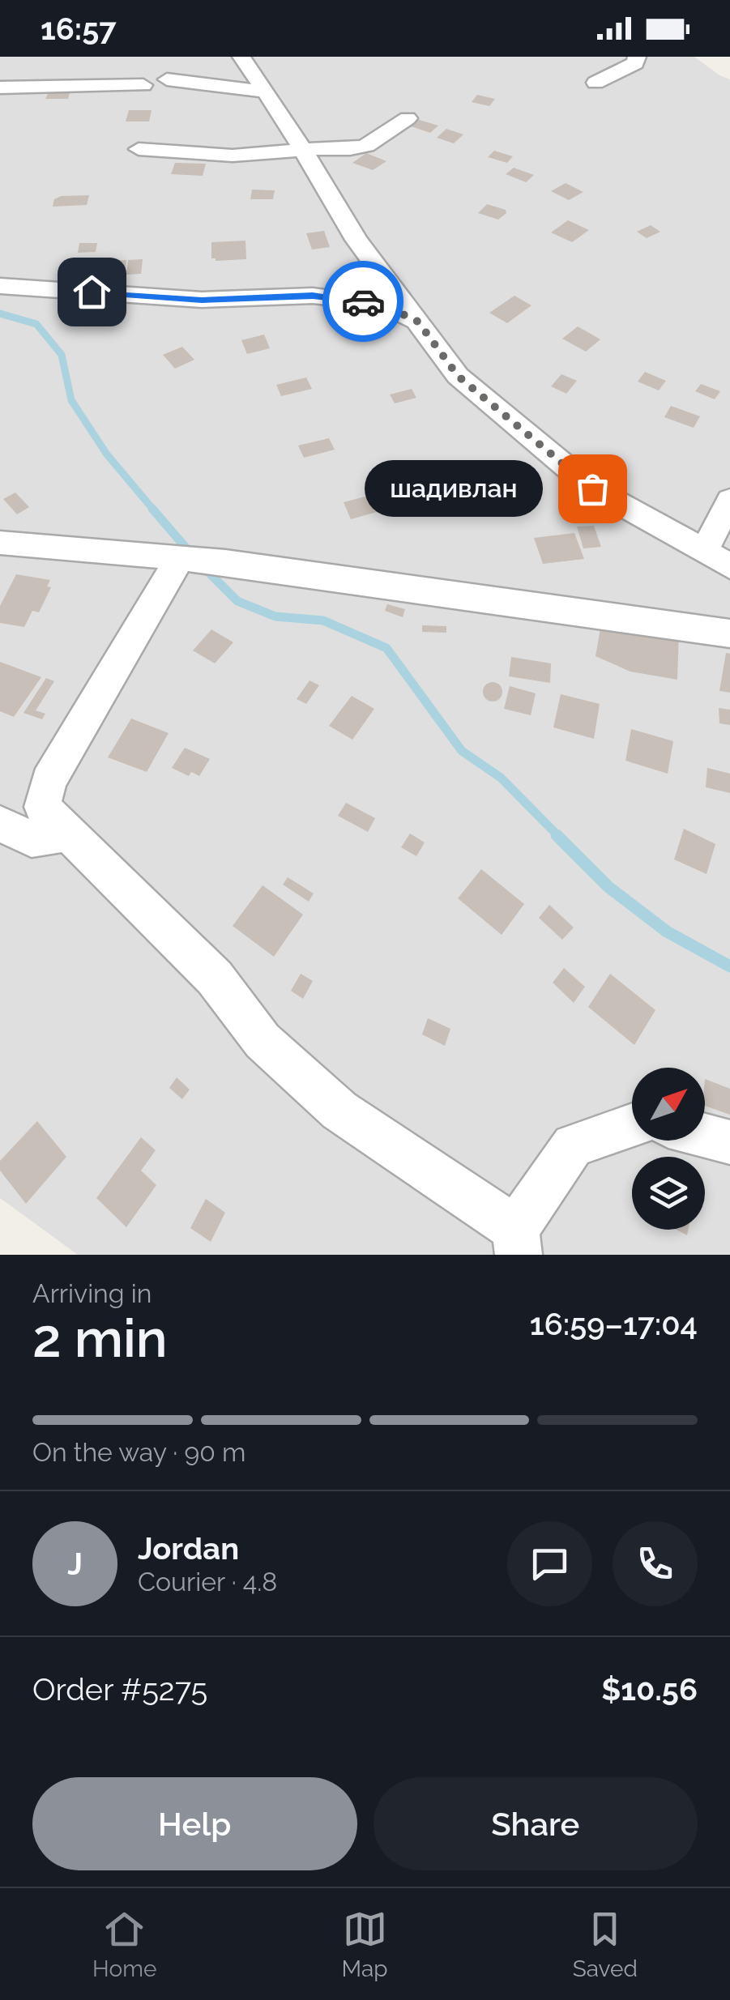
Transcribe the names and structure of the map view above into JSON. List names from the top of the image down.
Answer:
{
  "places": ["шадивлан"],
  "north": "top right",
  "page": {
    "status": "16:57",
    "bubble": "шадивлан",
    "heading": ["2 min", "Arriving in", "16:59–17:04"],
    "panel": [
      "Jordan",
      "Courier · 4.8",
      "Order #5275",
      "$10.56"
    ],
    "bar": "On the way · 90 m",
    "round": "J",
    "buttons": ["Help", "Share"],
    "tabs": ["Home", "Map", "Saved"]
  }
}
